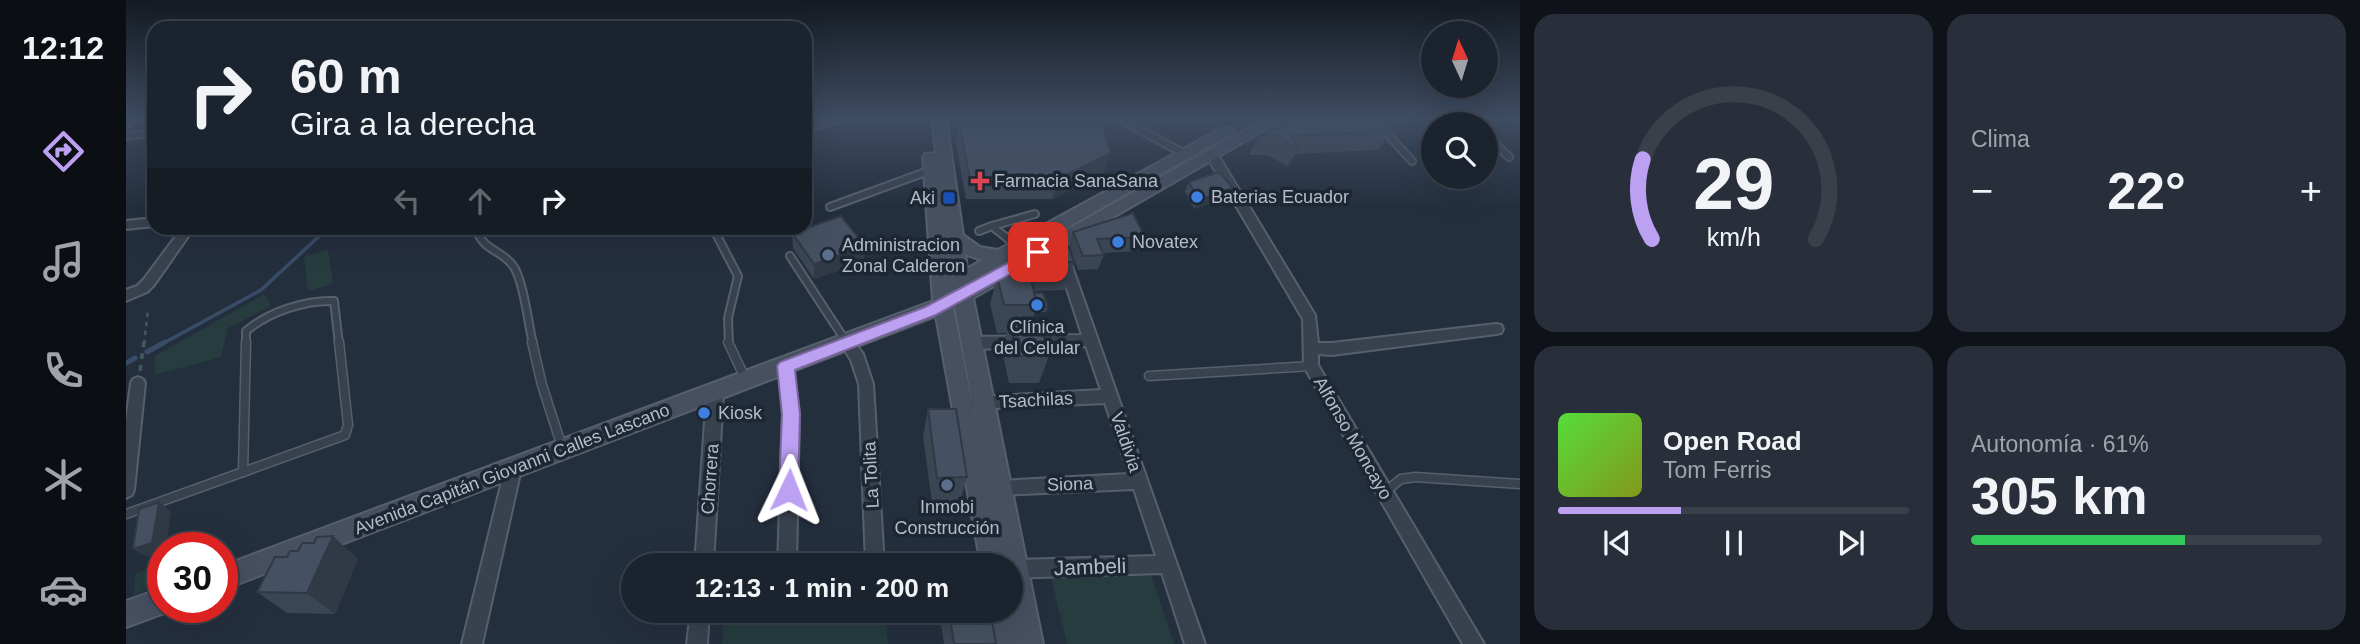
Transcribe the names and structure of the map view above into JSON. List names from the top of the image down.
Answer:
{
  "streets": {
    "main road": ["Avenida Capitán Giovanni Calles Lascano"],
    "street": [
      "Tsachilas",
      "Alfonso Moncayo",
      "Valdivia",
      "La Tolita",
      "Chorrera",
      "Siona",
      "Jambeli"
    ]
  },
  "crossings": [
    ["Tsachilas", "Valdivia"],
    ["Alfonso Moncayo", "Avenida Capitán Giovanni Calles Lascano"],
    ["Valdivia", "Avenida Capitán Giovanni Calles Lascano"],
    ["Valdivia", "Siona"],
    ["Valdivia", "Jambeli"],
    ["Avenida Capitán Giovanni Calles Lascano", "La Tolita"],
    ["Avenida Capitán Giovanni Calles Lascano", "Chorrera"]
  ],
  "places": {
    "health": ["Farmacia SanaSana"],
    "other": [
      "Baterias Ecuador",
      "Novatex",
      "Administracion Zonal Calderon",
      "Clínica del Celular",
      "Kiosk",
      "Inmobi Construcción"
    ],
    "transit": ["Aki"]
  },
  "north": "top",
  "page": {
    "tabs": "12:12",
    "tile": [
      "Clima",
      ["Autonomía · 61%", "305 km"]
    ],
    "turn": ["60 m", "Gira a la derecha"],
    "heat": ["−", "22°", "+"],
    "song": ["Open Road", "Tom Ferris"],
    "limit": "30",
    "trip": "12:13 · 1 min · 200 m",
    "gauge": ["29", "km/h"]
  }
}
